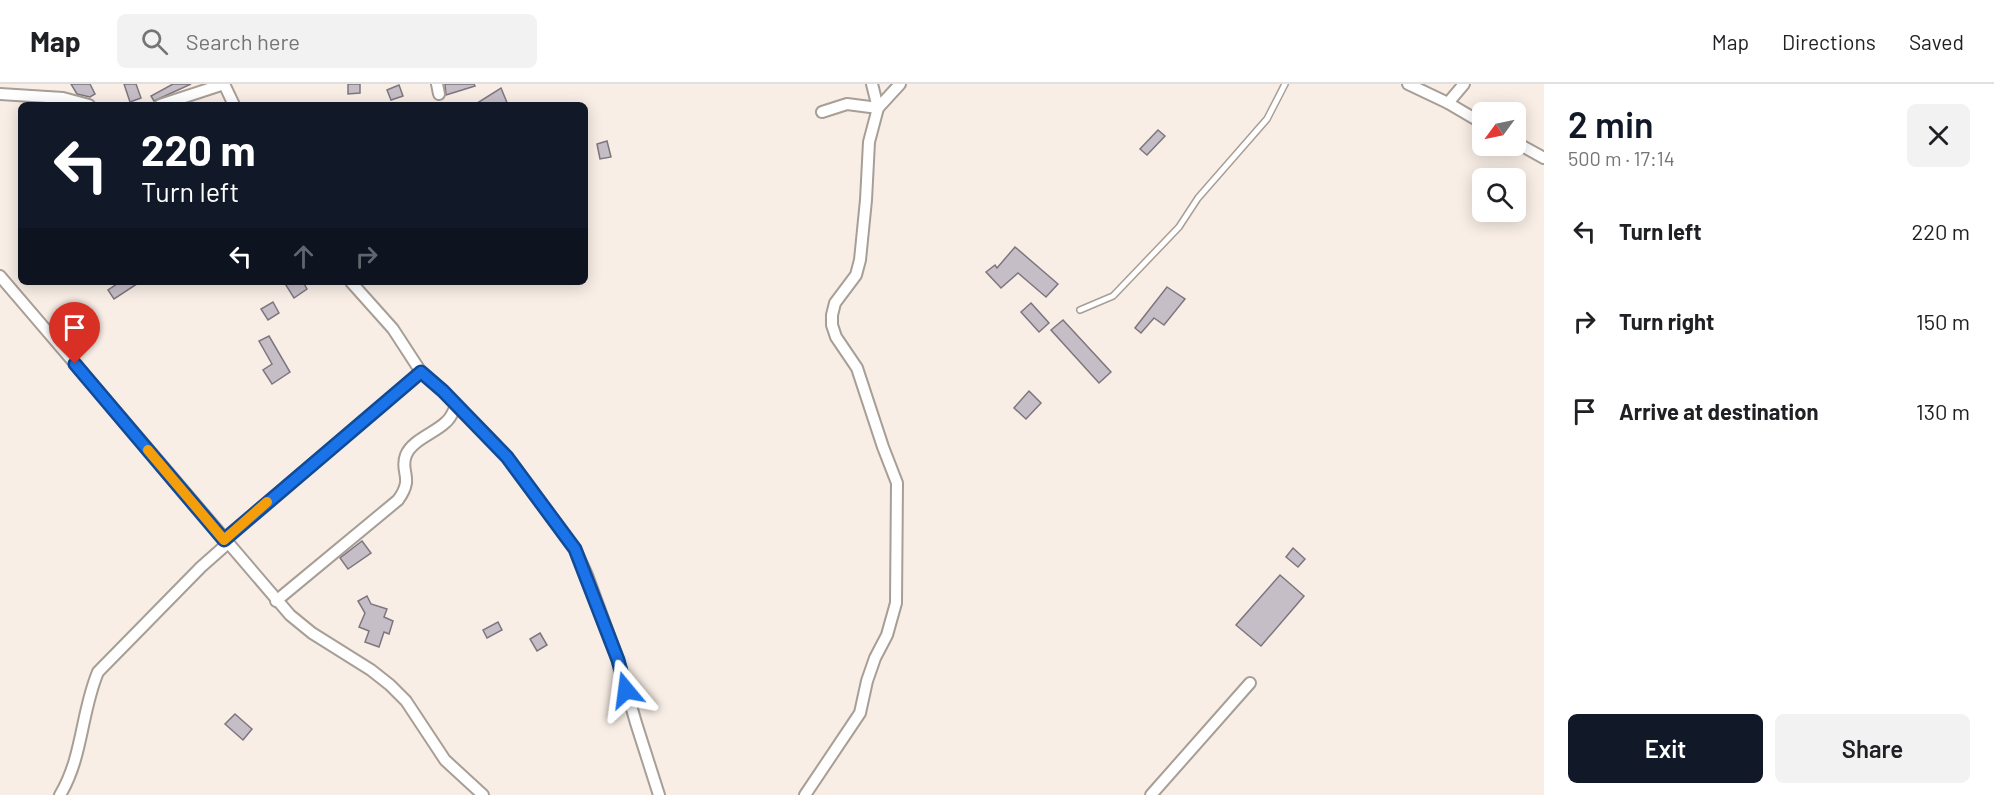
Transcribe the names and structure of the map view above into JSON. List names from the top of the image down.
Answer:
{
  "north": "bottom left",
  "page": {
    "header": "Map",
    "search": "Search here",
    "nav": ["Map", "Directions", "Saved"],
    "heading": ["2 min", "500 m · 17:14"],
    "turn": ["220 m", "Turn left"],
    "list": [
      {
        "name": "Turn left",
        "value": "220 m"
      },
      {
        "name": "Turn right",
        "value": "150 m"
      },
      {
        "name": "Arrive at destination",
        "value": "130 m"
      }
    ],
    "buttons": ["Exit", "Share"]
  }
}
